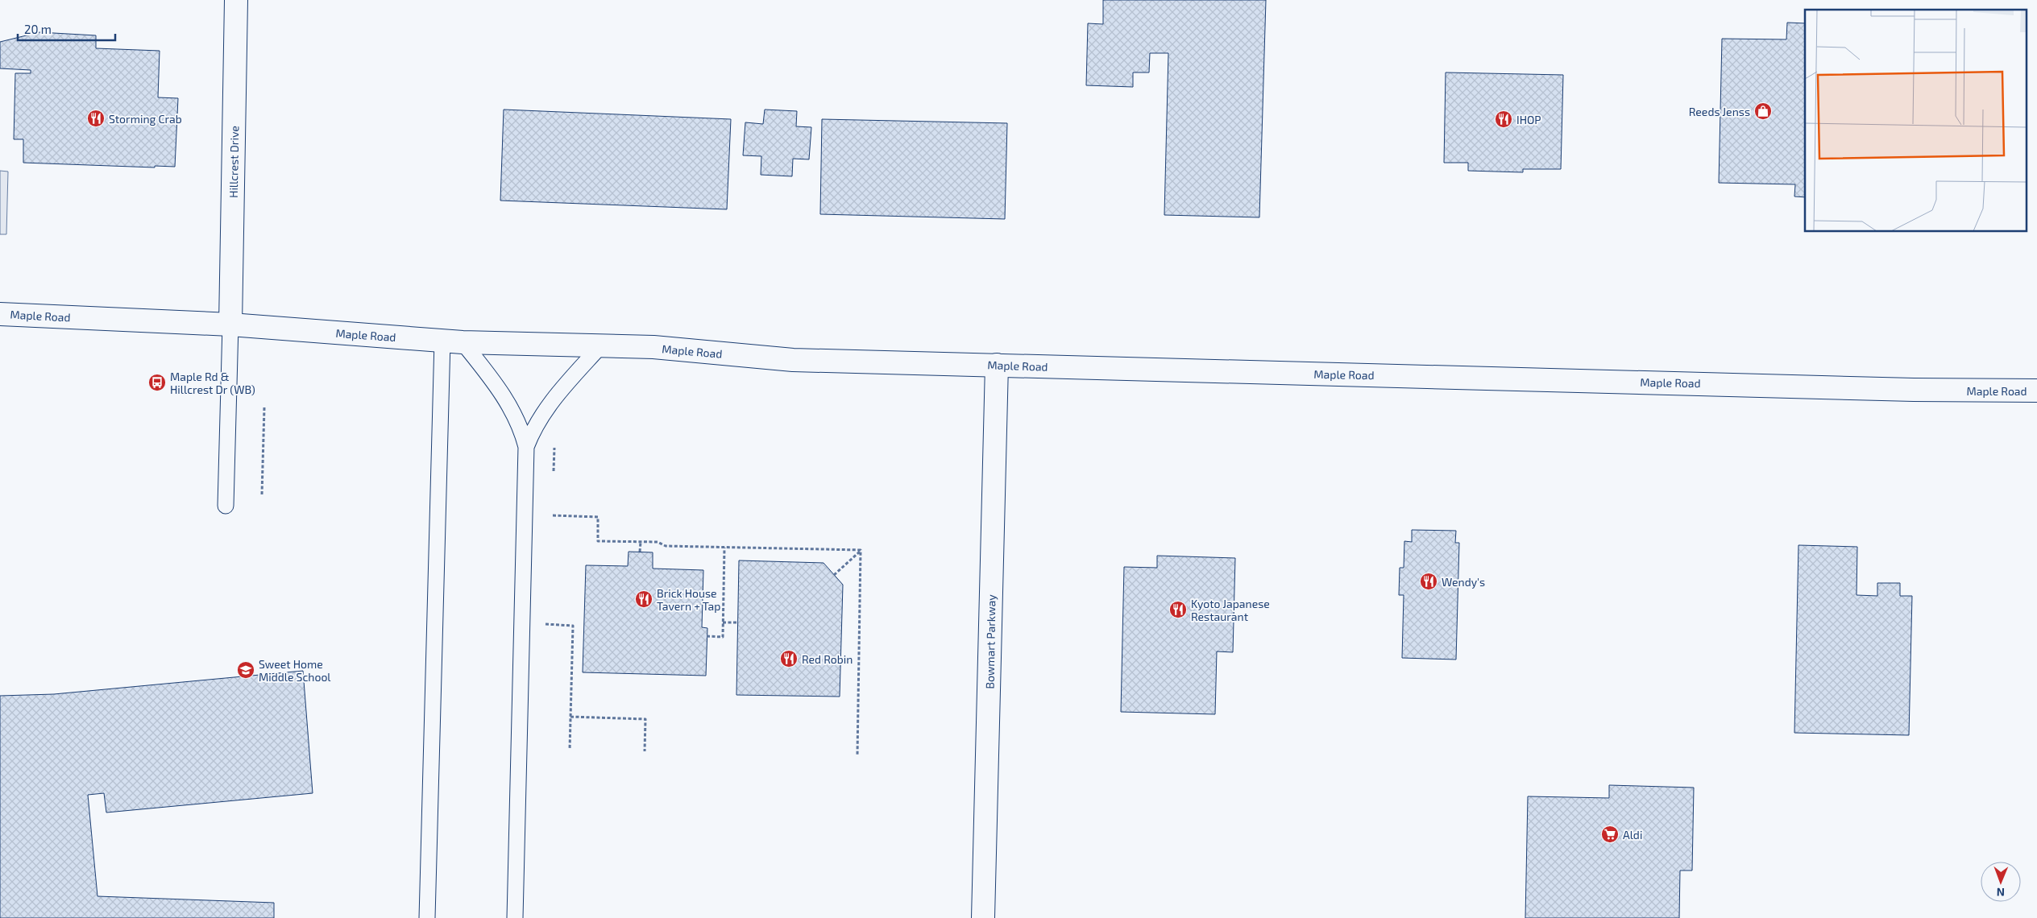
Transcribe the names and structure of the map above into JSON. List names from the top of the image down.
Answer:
{
  "streets": {
    "main road": ["Hillcrest Drive", "Maple Road", "Bowmart Parkway"]
  },
  "crossings": [
    ["Hillcrest Drive", "Maple Road"],
    ["Maple Road", "Bowmart Parkway"]
  ],
  "places": {
    "shop": ["Reeds Jenss"],
    "restaurant": [
      "Storming Crab",
      "IHOP",
      "Wendy's",
      "Brick House Tavern + Tap",
      "Kyoto Japanese Restaurant",
      "Red Robin"
    ],
    "bus stop": ["Maple Rd & Hillcrest Dr (WB)"],
    "school or university": ["Sweet Home Middle School"],
    "supermarket": ["Aldi"]
  },
  "scale_bar": "20 m",
  "north": "bottom"
}
